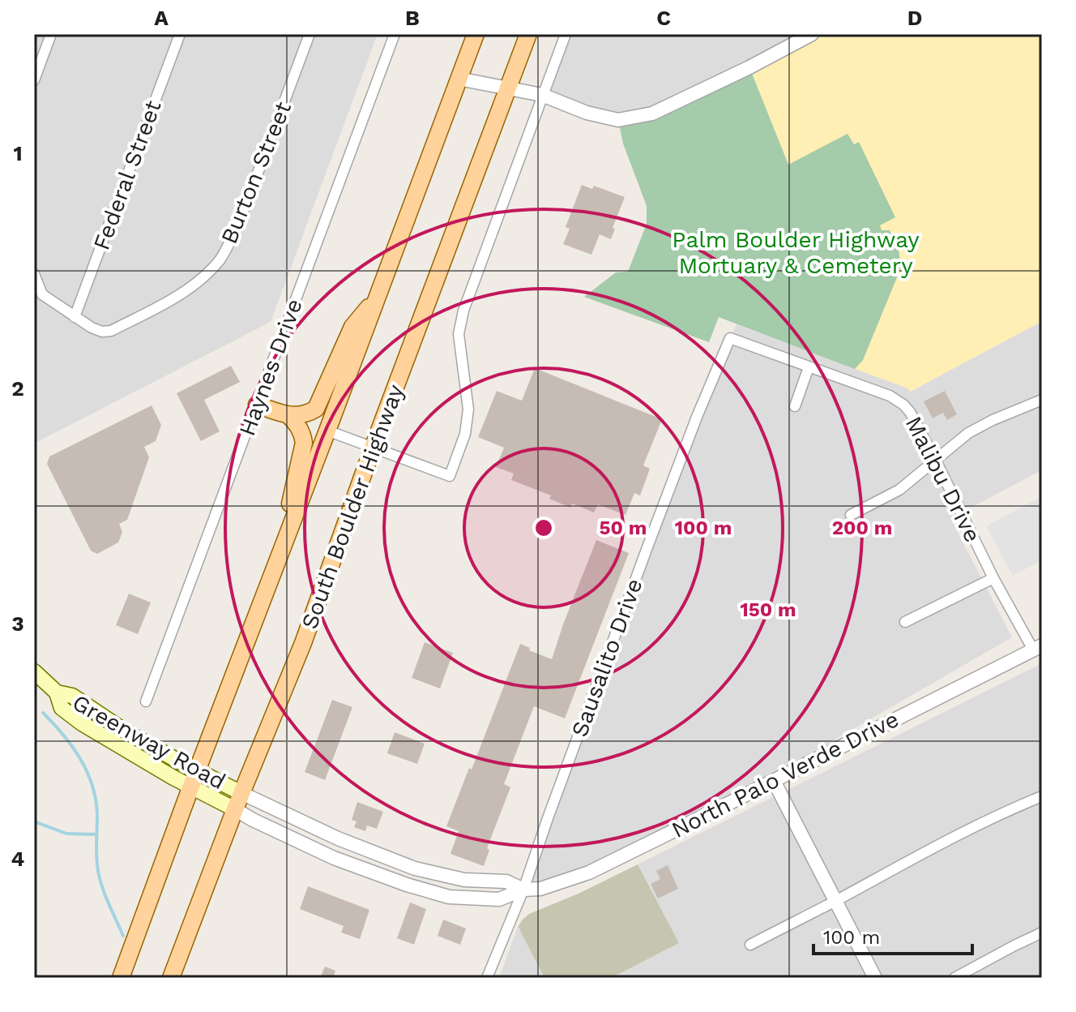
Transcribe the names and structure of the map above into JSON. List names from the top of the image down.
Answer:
{
  "streets": {
    "main road": ["South Boulder Highway", "Greenway Road"],
    "street": [
      "Burton Street",
      "Federal Street",
      "Haynes Drive",
      "Malibu Drive",
      "Sausalito Drive",
      "North Palo Verde Drive"
    ]
  },
  "crossings": [
    ["Burton Street", "Federal Street"],
    ["Malibu Drive", "Sausalito Drive"],
    ["Malibu Drive", "North Palo Verde Drive"],
    ["South Boulder Highway", "Greenway Road"],
    ["South Boulder Highway", "North Palo Verde Drive"],
    ["Sausalito Drive", "North Palo Verde Drive"],
    ["Greenway Road", "North Palo Verde Drive"]
  ],
  "parks": ["Palm Boulder Highway Mortuary & Cemetery"],
  "scale_bar": "100 m",
  "grid": {
    "columns": [
      "A",
      "B",
      "C",
      "D"
    ],
    "rows": [
      "1",
      "2",
      "3",
      "4"
    ]
  },
  "rings": [
    "50 m",
    "100 m",
    "200 m",
    "150 m"
  ]
}
